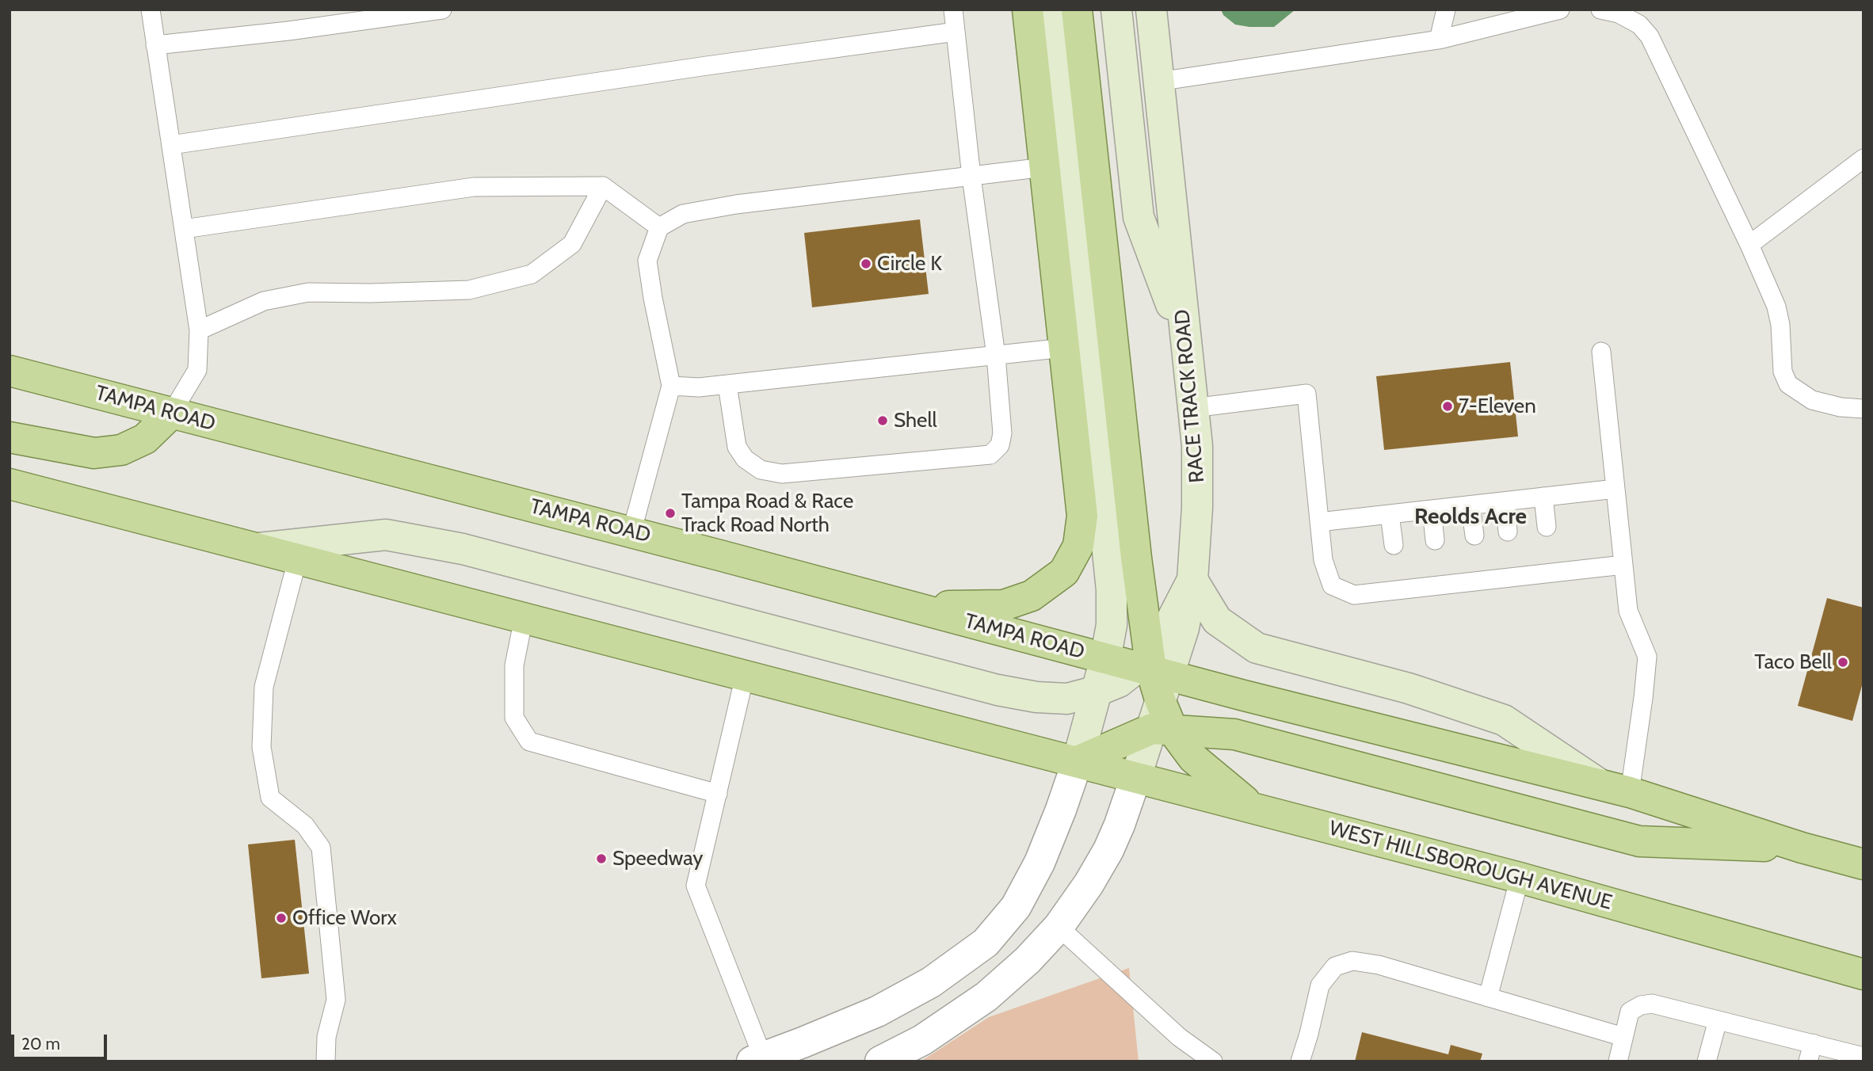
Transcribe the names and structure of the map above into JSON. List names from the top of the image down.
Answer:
{
  "streets": {
    "main road": ["RACE TRACK ROAD", "TAMPA ROAD", "WEST HILLSBOROUGH AVENUE"]
  },
  "crossings": [
    ["RACE TRACK ROAD", "TAMPA ROAD"],
    ["RACE TRACK ROAD", "WEST HILLSBOROUGH AVENUE"]
  ],
  "districts": ["Reolds Acre"],
  "places": [
    "Circle K",
    "7-Eleven",
    "Shell",
    "Tampa Road & Race Track Road North",
    "Taco Bell",
    "Speedway",
    "Office Worx"
  ],
  "scale_bar": "20 m"
}
